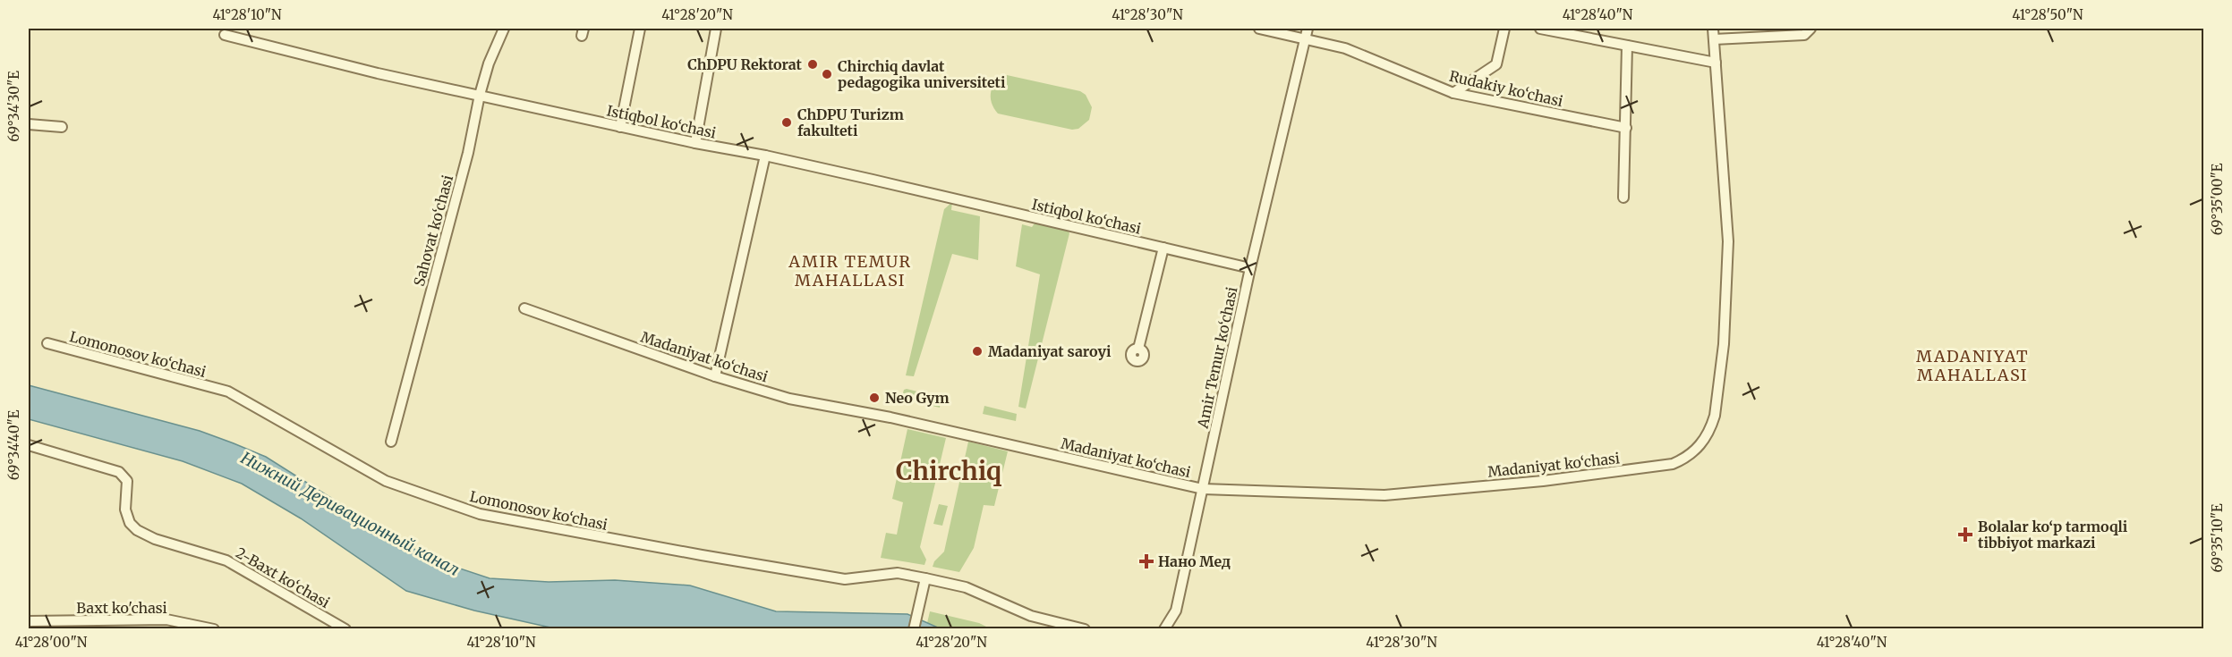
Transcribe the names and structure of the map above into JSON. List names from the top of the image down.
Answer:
{
  "streets": {
    "street": [
      "Rudakiy ko‘chasi",
      "Istiqbol ko‘chasi",
      "Sahovat ko‘chasi",
      "Lomonosov ko‘chasi",
      "Madaniyat ko‘chasi",
      "Amir Temur ko‘chasi",
      "2-Baxt ko‘chasi",
      "Baxt ko'chasi"
    ]
  },
  "crossings": [
    ["Rudakiy ko‘chasi", "Amir Temur ko‘chasi"],
    ["Istiqbol ko‘chasi", "Sahovat ko‘chasi"],
    ["Istiqbol ko‘chasi", "Amir Temur ko‘chasi"],
    ["Madaniyat ko‘chasi", "Amir Temur ko‘chasi"]
  ],
  "districts": ["AMIR TEMUR MAHALLASI", "MADANIYAT MAHALLASI", "Chirchiq"],
  "water": ["Нижний Деривационный канал"],
  "places": {
    "other": [
      "ChDPU Rektorat",
      "Chirchiq davlat pedagogika universiteti",
      "ChDPU Turizm fakulteti",
      "Madaniyat saroyi",
      "Neo Gym"
    ],
    "health": ["Bolalar ko‘p tarmoqli tibbiyot markazi", "Нано Мед"]
  },
  "coordinates": [
    "41°28'10\"N",
    "41°28'20\"N",
    "41°28'30\"N",
    "41°28'40\"N",
    "41°28'50\"N",
    "69°34'30\"E",
    "69°35'00\"E",
    "69°34'40\"E",
    "69°35'10\"E",
    "41°28'00\"N"
  ]
}
